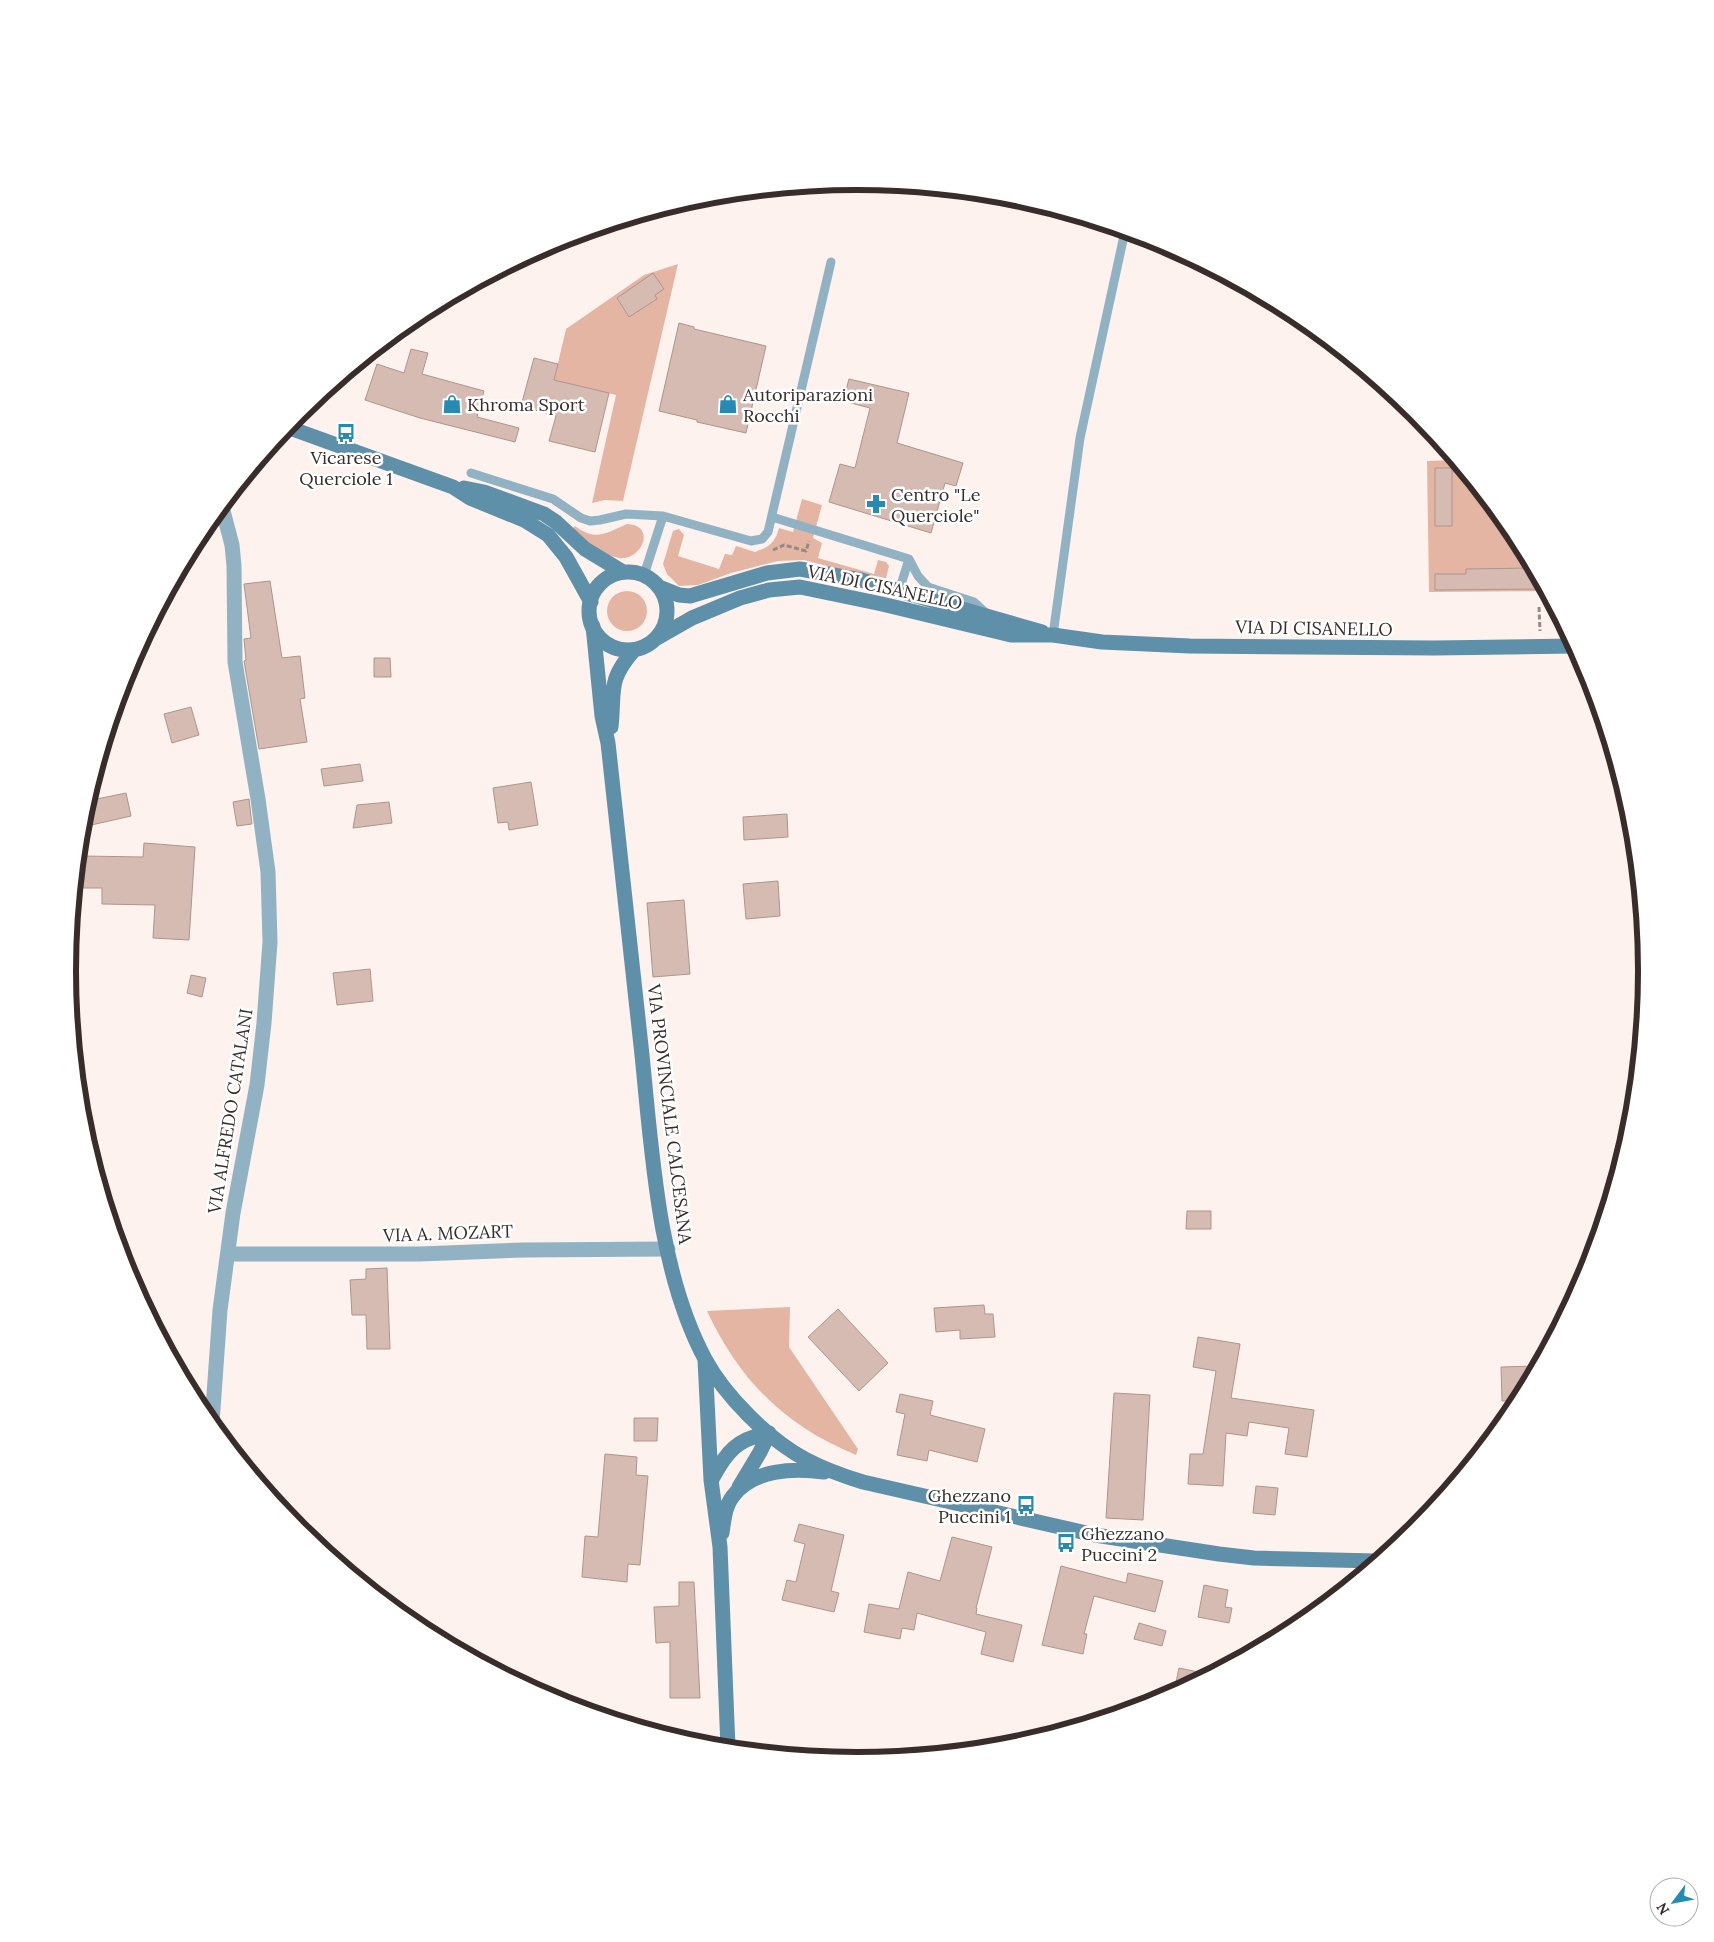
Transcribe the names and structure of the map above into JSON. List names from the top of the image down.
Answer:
{
  "streets": {
    "main road": ["VIA DI CISANELLO", "VIA PROVINCIALE CALCESANA"],
    "street": ["VIA ALFREDO CATALANI", "VIA A. MOZART"]
  },
  "crossings": [
    ["VIA DI CISANELLO", "VIA PROVINCIALE CALCESANA"],
    ["VIA ALFREDO CATALANI", "VIA A. MOZART"],
    ["VIA PROVINCIALE CALCESANA", "VIA A. MOZART"]
  ],
  "places": {
    "shop": ["Khroma Sport", "Autoriparazioni Rocchi"],
    "bus stop": ["Vicarese Querciole 1", "Ghezzano Puccini 1", "Ghezzano Puccini 2"],
    "pharmacy": ["Centro \"Le Querciole\""]
  },
  "north": "bottom left"
}
